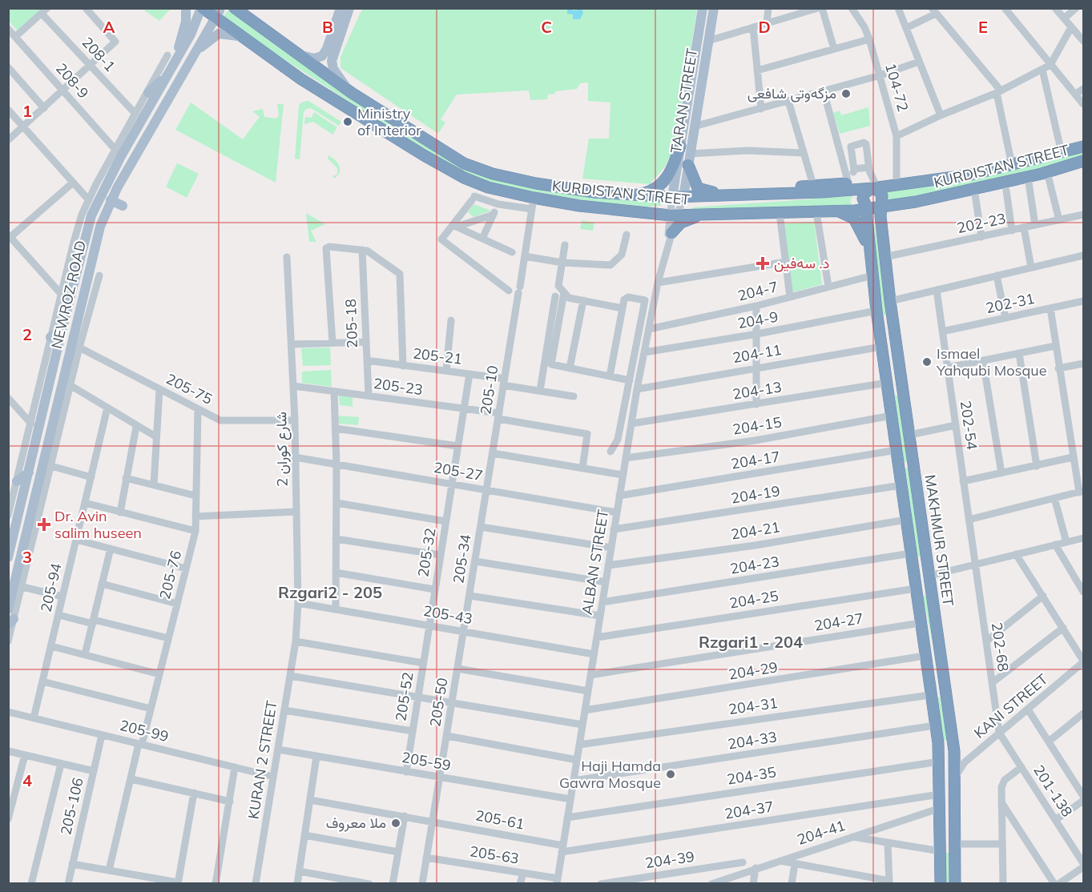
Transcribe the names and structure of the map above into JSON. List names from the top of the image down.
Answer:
{
  "streets": {
    "highway": ["KURDISTAN STREET", "MAKHMUR STREET"],
    "main road": ["TARAN STREET", "NEWROZ ROAD"],
    "street": [
      "208-1",
      "208-9",
      "104-72",
      "202-23",
      "204-7",
      "202-31",
      "204-9",
      "205-18",
      "204-11",
      "205-21",
      "205-23",
      "205-75",
      "205-10",
      "204-13",
      "202-54",
      "204-15",
      "شارع كوران 2",
      "204-17",
      "205-27",
      "204-19",
      "204-21",
      "205-32",
      "205-34",
      "ALBAN STREET",
      "204-23",
      "205-76",
      "205-94",
      "204-25",
      "205-43",
      "204-27",
      "202-68",
      "204-29",
      "205-52",
      "205-50",
      "204-31",
      "KANI STREET",
      "205-99",
      "204-33",
      "KURAN 2 STREET",
      "205-59",
      "204-35",
      "201-138",
      "205-106",
      "204-37",
      "205-61",
      "204-41",
      "205-63",
      "204-39"
    ]
  },
  "crossings": [
    ["208-9", "NEWROZ ROAD"],
    ["104-72", "KURDISTAN STREET"],
    ["TARAN STREET", "KURDISTAN STREET"],
    ["TARAN STREET", "ALBAN STREET"],
    ["KURDISTAN STREET", "NEWROZ ROAD"],
    ["KURDISTAN STREET", "205-10"],
    ["KURDISTAN STREET", "MAKHMUR STREET"],
    ["KURDISTAN STREET", "ALBAN STREET"],
    ["202-23", "MAKHMUR STREET"],
    ["204-7", "MAKHMUR STREET"],
    ["204-7", "ALBAN STREET"],
    ["202-31", "202-54"],
    ["204-9", "MAKHMUR STREET"],
    ["204-9", "ALBAN STREET"],
    ["205-18", "205-21"],
    ["205-18", "205-23"],
    ["204-11", "MAKHMUR STREET"],
    ["204-11", "ALBAN STREET"],
    ["205-21", "205-10"],
    ["205-21", "205-32"],
    ["205-23", "205-10"],
    ["205-23", "شارع كوران 2"],
    ["205-23", "205-32"],
    ["205-75", "شارع كوران 2"],
    ["205-75", "205-76"],
    ["205-10", "205-27"],
    ["205-10", "205-34"],
    ["204-13", "MAKHMUR STREET"],
    ["204-13", "ALBAN STREET"],
    ["202-54", "202-68"],
    ["204-15", "MAKHMUR STREET"],
    ["204-15", "ALBAN STREET"],
    ["شارع كوران 2", "205-27"],
    ["شارع كوران 2", "205-43"],
    ["شارع كوران 2", "KURAN 2 STREET"],
    ["204-17", "MAKHMUR STREET"],
    ["204-17", "ALBAN STREET"],
    ["205-27", "205-32"],
    ["205-27", "205-34"],
    ["205-27", "ALBAN STREET"],
    ["204-19", "MAKHMUR STREET"],
    ["204-19", "ALBAN STREET"],
    ["204-21", "MAKHMUR STREET"],
    ["204-21", "ALBAN STREET"],
    ["MAKHMUR STREET", "204-23"],
    ["MAKHMUR STREET", "204-25"],
    ["MAKHMUR STREET", "204-27"],
    ["MAKHMUR STREET", "204-29"],
    ["MAKHMUR STREET", "204-31"],
    ["MAKHMUR STREET", "KANI STREET"],
    ["MAKHMUR STREET", "204-33"],
    ["MAKHMUR STREET", "204-35"],
    ["MAKHMUR STREET", "204-37"],
    ["MAKHMUR STREET", "204-41"],
    ["205-32", "205-43"],
    ["205-32", "205-52"],
    ["205-34", "205-43"],
    ["205-34", "205-50"],
    ["ALBAN STREET", "204-23"],
    ["ALBAN STREET", "204-25"],
    ["ALBAN STREET", "205-43"],
    ["ALBAN STREET", "204-27"],
    ["ALBAN STREET", "204-29"],
    ["ALBAN STREET", "204-31"],
    ["ALBAN STREET", "204-33"],
    ["ALBAN STREET", "205-59"],
    ["ALBAN STREET", "204-35"],
    ["ALBAN STREET", "204-37"],
    ["ALBAN STREET", "205-61"],
    ["ALBAN STREET", "205-63"],
    ["205-76", "205-99"],
    ["205-94", "205-99"],
    ["205-43", "205-52"],
    ["205-43", "205-50"],
    ["202-68", "KANI STREET"],
    ["202-68", "201-138"],
    ["205-52", "205-59"],
    ["205-50", "205-59"],
    ["205-50", "205-61"],
    ["205-50", "205-63"],
    ["KANI STREET", "201-138"],
    ["205-99", "KURAN 2 STREET"],
    ["205-99", "205-106"],
    ["KURAN 2 STREET", "205-59"],
    ["204-37", "205-61"]
  ],
  "districts": ["Rzgari2 - 205", "Rzgari1 - 204"],
  "places": {
    "other": [
      "مزگەوتی شافعی",
      "Ministry of Interior",
      "Ismael Yahqubi Mosque",
      "Haji Hamda Gawra Mosque",
      "ملا معروف"
    ],
    "health": ["د. سەفین", "Dr. Avin salim huseen"]
  },
  "grid": {
    "columns": [
      "A",
      "B",
      "C",
      "D",
      "E"
    ],
    "rows": [
      "1",
      "2",
      "3",
      "4"
    ]
  }
}
